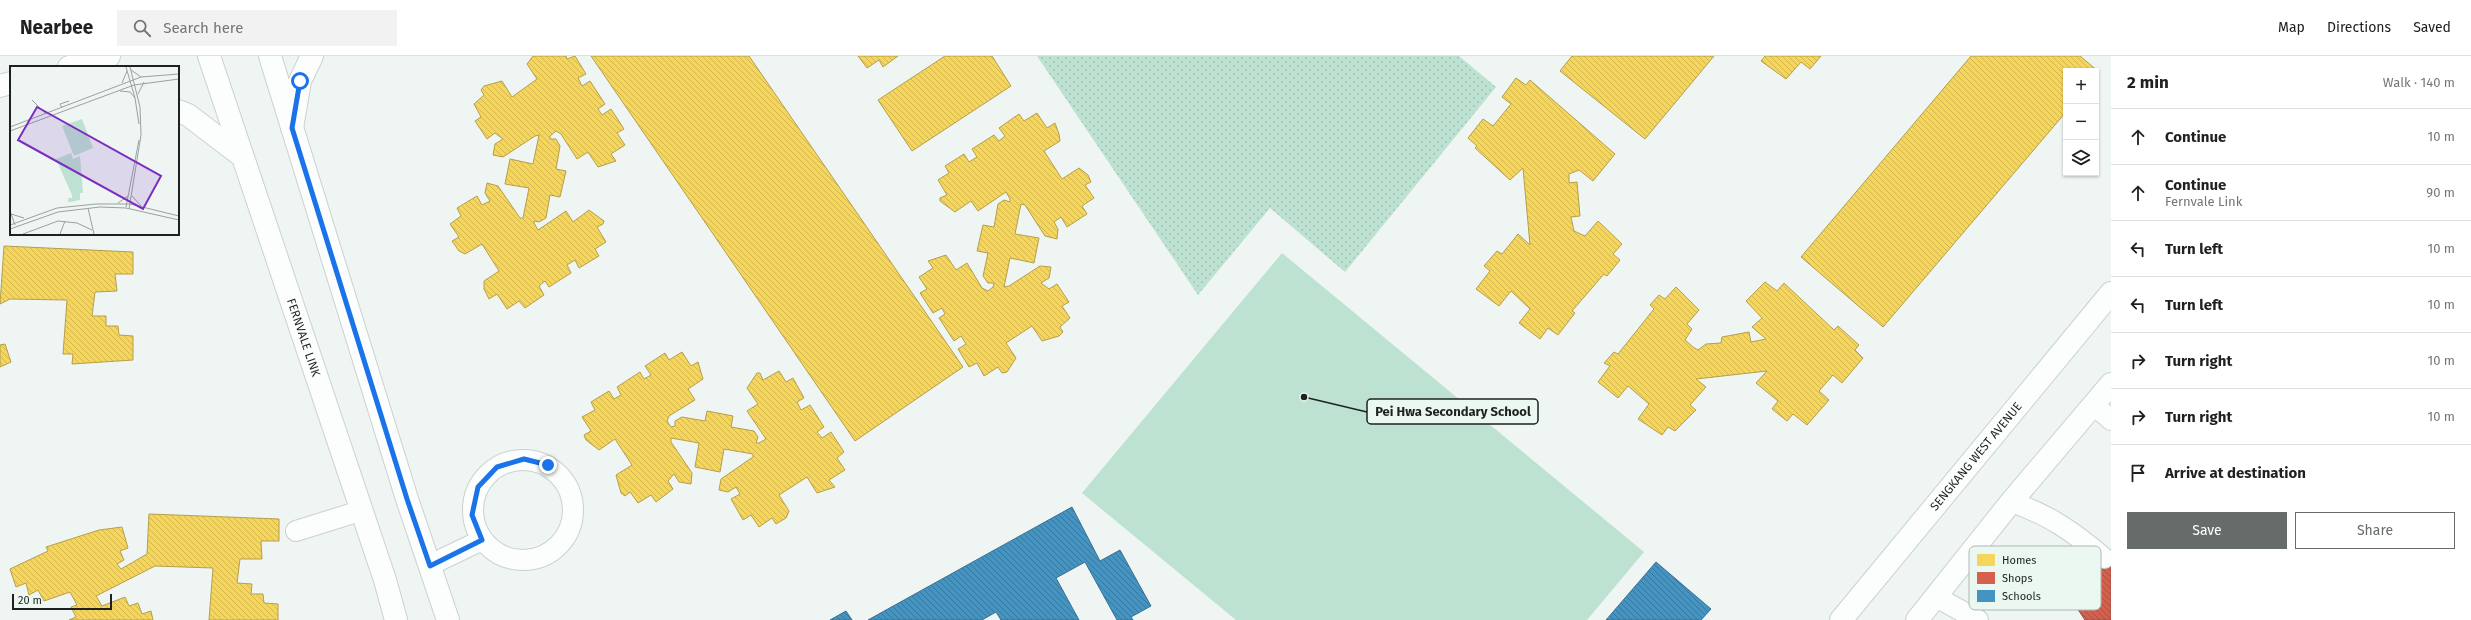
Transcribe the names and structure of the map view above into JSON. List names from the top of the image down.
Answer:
{
  "streets": {
    "street": ["FERNVALE LINK", "SENGKANG WEST AVENUE"]
  },
  "places": ["Pei Hwa Secondary School"],
  "legend": ["Homes", "Shops", "Schools"],
  "scale_bar": "20 m",
  "page": {
    "header": "Nearbee",
    "search": "Search here",
    "nav": ["Map", "Directions", "Saved"],
    "heading": ["2 min", "Walk · 140 m"],
    "map_buttons": ["+", "−"],
    "list": [
      ["Continue", "10 m"],
      ["Continue", "Fernvale Link", "90 m"],
      ["Turn left", "10 m"],
      ["Turn left", "10 m"],
      ["Turn right", "10 m"],
      ["Turn right", "10 m"],
      "Arrive at destination"
    ],
    "buttons": ["Save", "Share"],
    "scale": "20 m"
  }
}
